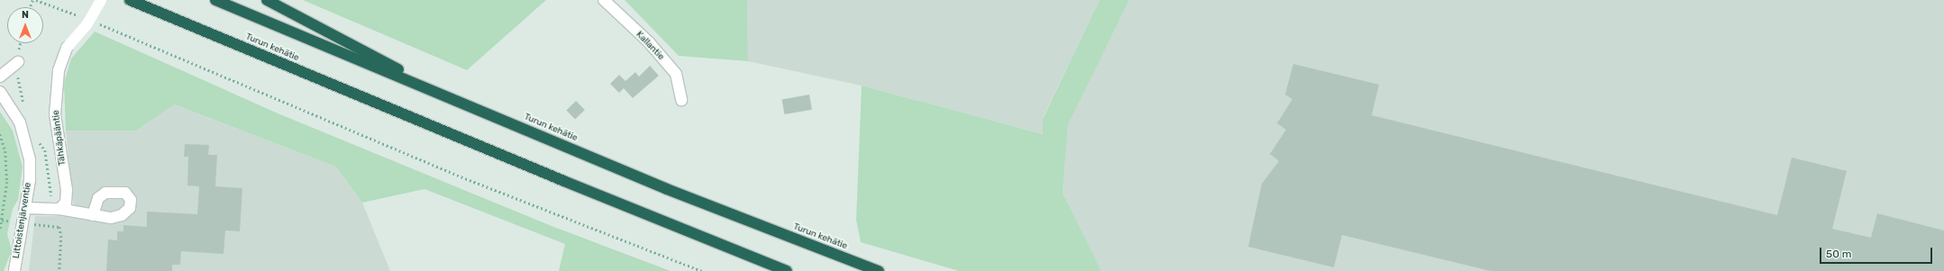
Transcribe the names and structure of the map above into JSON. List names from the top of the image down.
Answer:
{
  "streets": {
    "highway": ["Turun kehätie"],
    "street": ["Kallantie", "Tähkäpääntie", "Littoistenjärventie"]
  },
  "scale_bar": "50 m",
  "north": "top"
}
